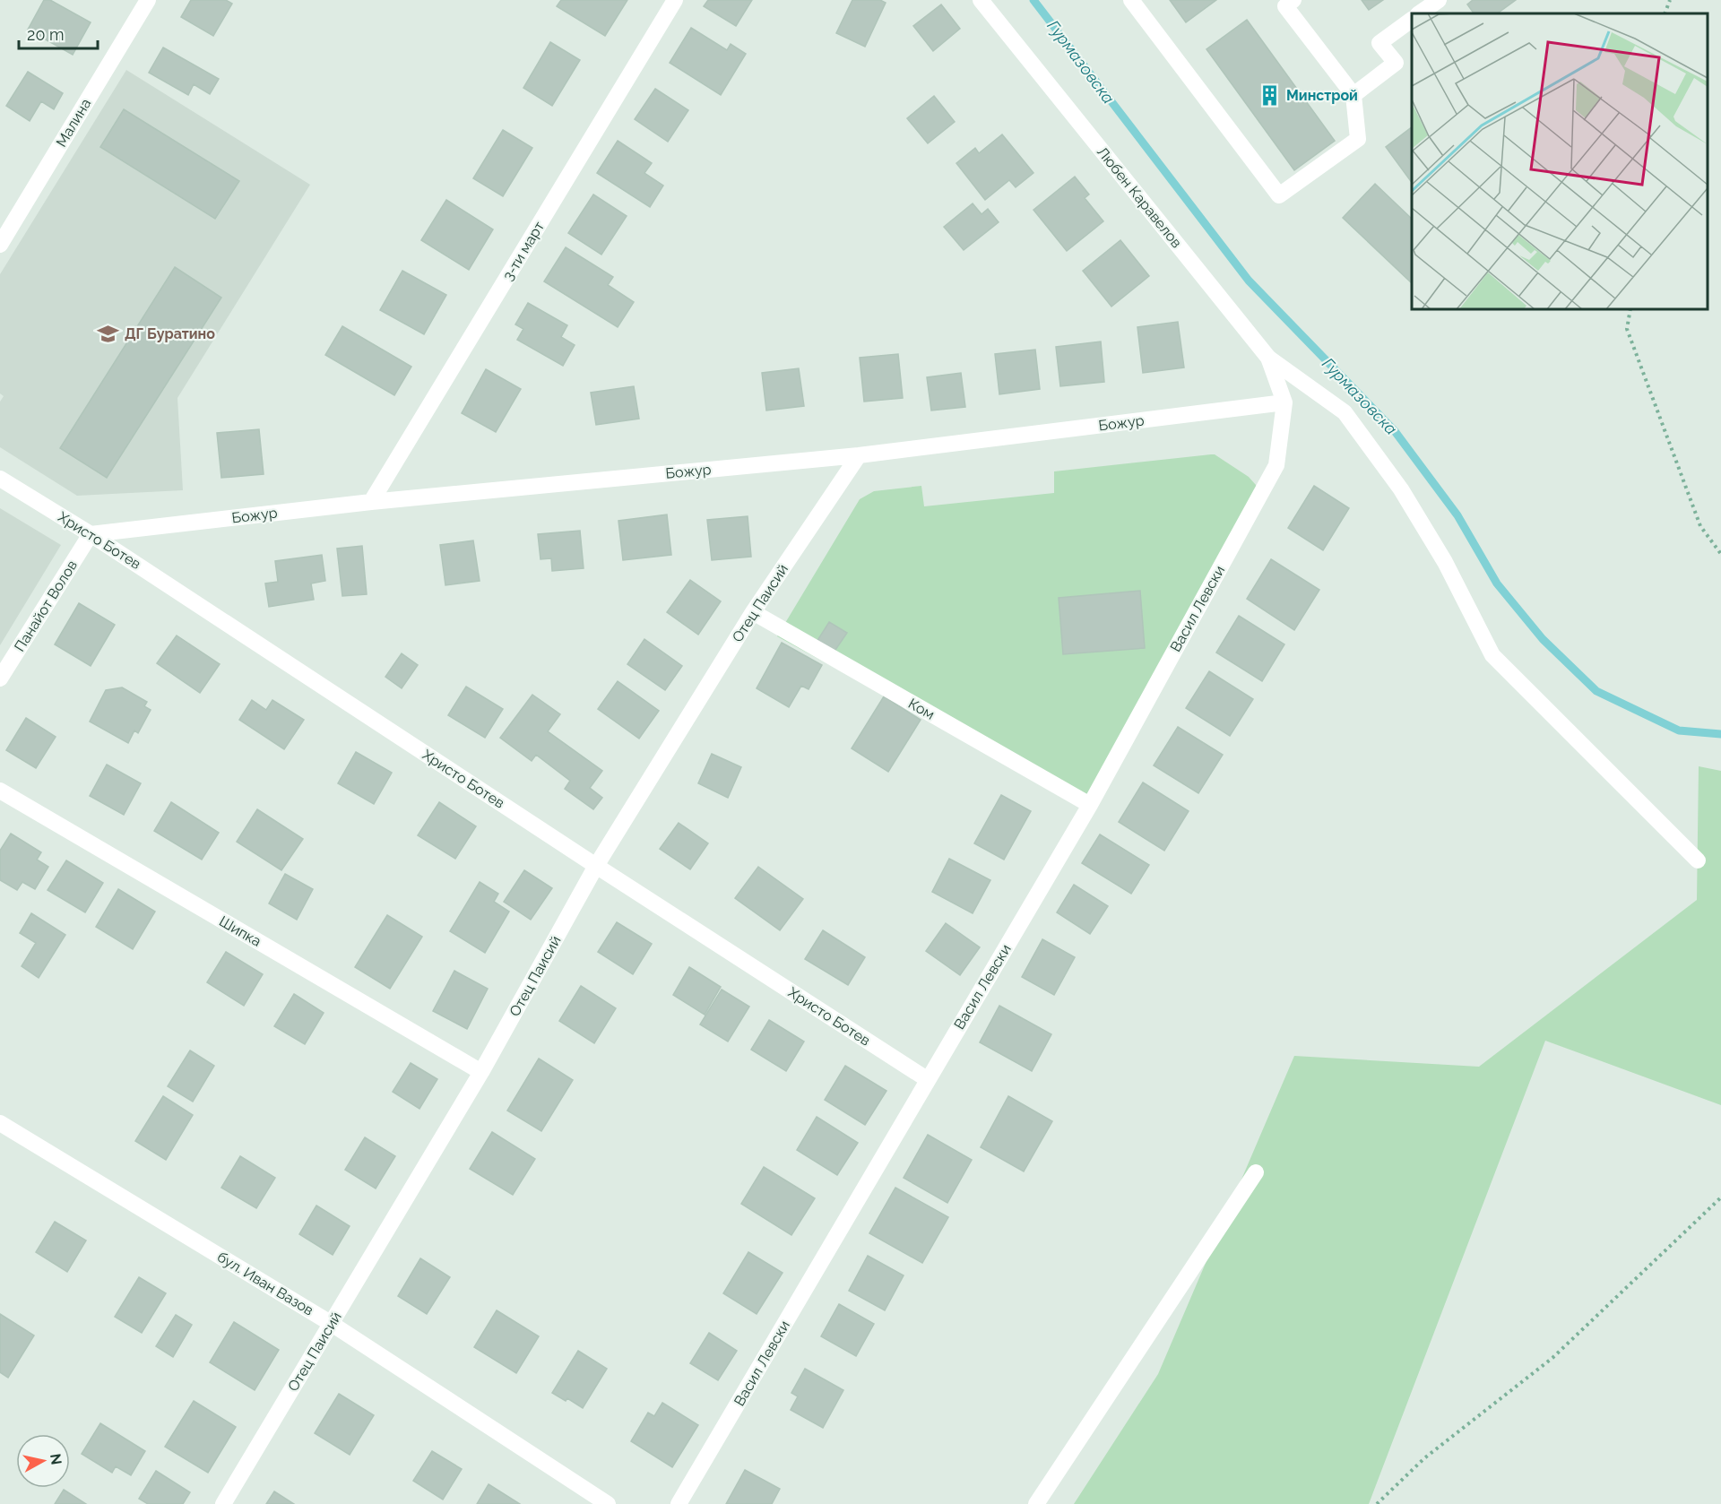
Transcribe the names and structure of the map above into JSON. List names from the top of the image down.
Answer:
{
  "streets": {
    "street": [
      "Малина",
      "Любен Каравелов",
      "3-ти март",
      "Божур",
      "Христо Ботев",
      "Отец Паисий",
      "Панайот Волов",
      "Васил Левски",
      "Ком",
      "Шипка",
      "бул. Иван Вазов"
    ]
  },
  "crossings": [
    ["Любен Каравелов", "Божур"],
    ["Любен Каравелов", "Васил Левски"],
    ["3-ти март", "Божур"],
    ["Божур", "Христо Ботев"],
    ["Божур", "Отец Паисий"],
    ["Божур", "Панайот Волов"],
    ["Божур", "Васил Левски"],
    ["Христо Ботев", "Отец Паисий"],
    ["Христо Ботев", "Панайот Волов"],
    ["Христо Ботев", "Васил Левски"],
    ["Отец Паисий", "Ком"],
    ["Отец Паисий", "Шипка"],
    ["Отец Паисий", "бул. Иван Вазов"],
    ["Васил Левски", "Ком"]
  ],
  "water": ["Гурмазовска"],
  "places": {
    "building": ["Минстрой"],
    "school or university": ["ДГ Буратино"]
  },
  "scale_bar": "20 m",
  "north": "right"
}
